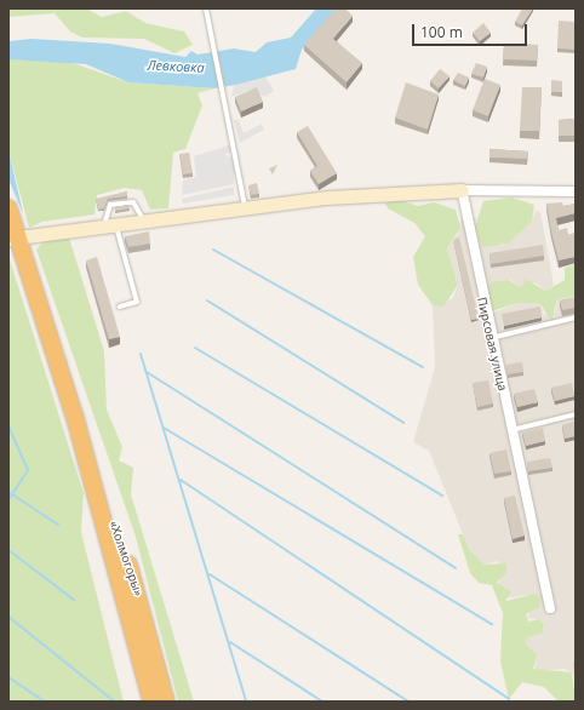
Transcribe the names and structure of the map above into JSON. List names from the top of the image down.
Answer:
{
  "streets": {
    "highway": ["«Холмогоры»"],
    "street": ["Пирсовая улица"]
  },
  "water": ["Левковка"],
  "scale_bar": "100 m"
}
